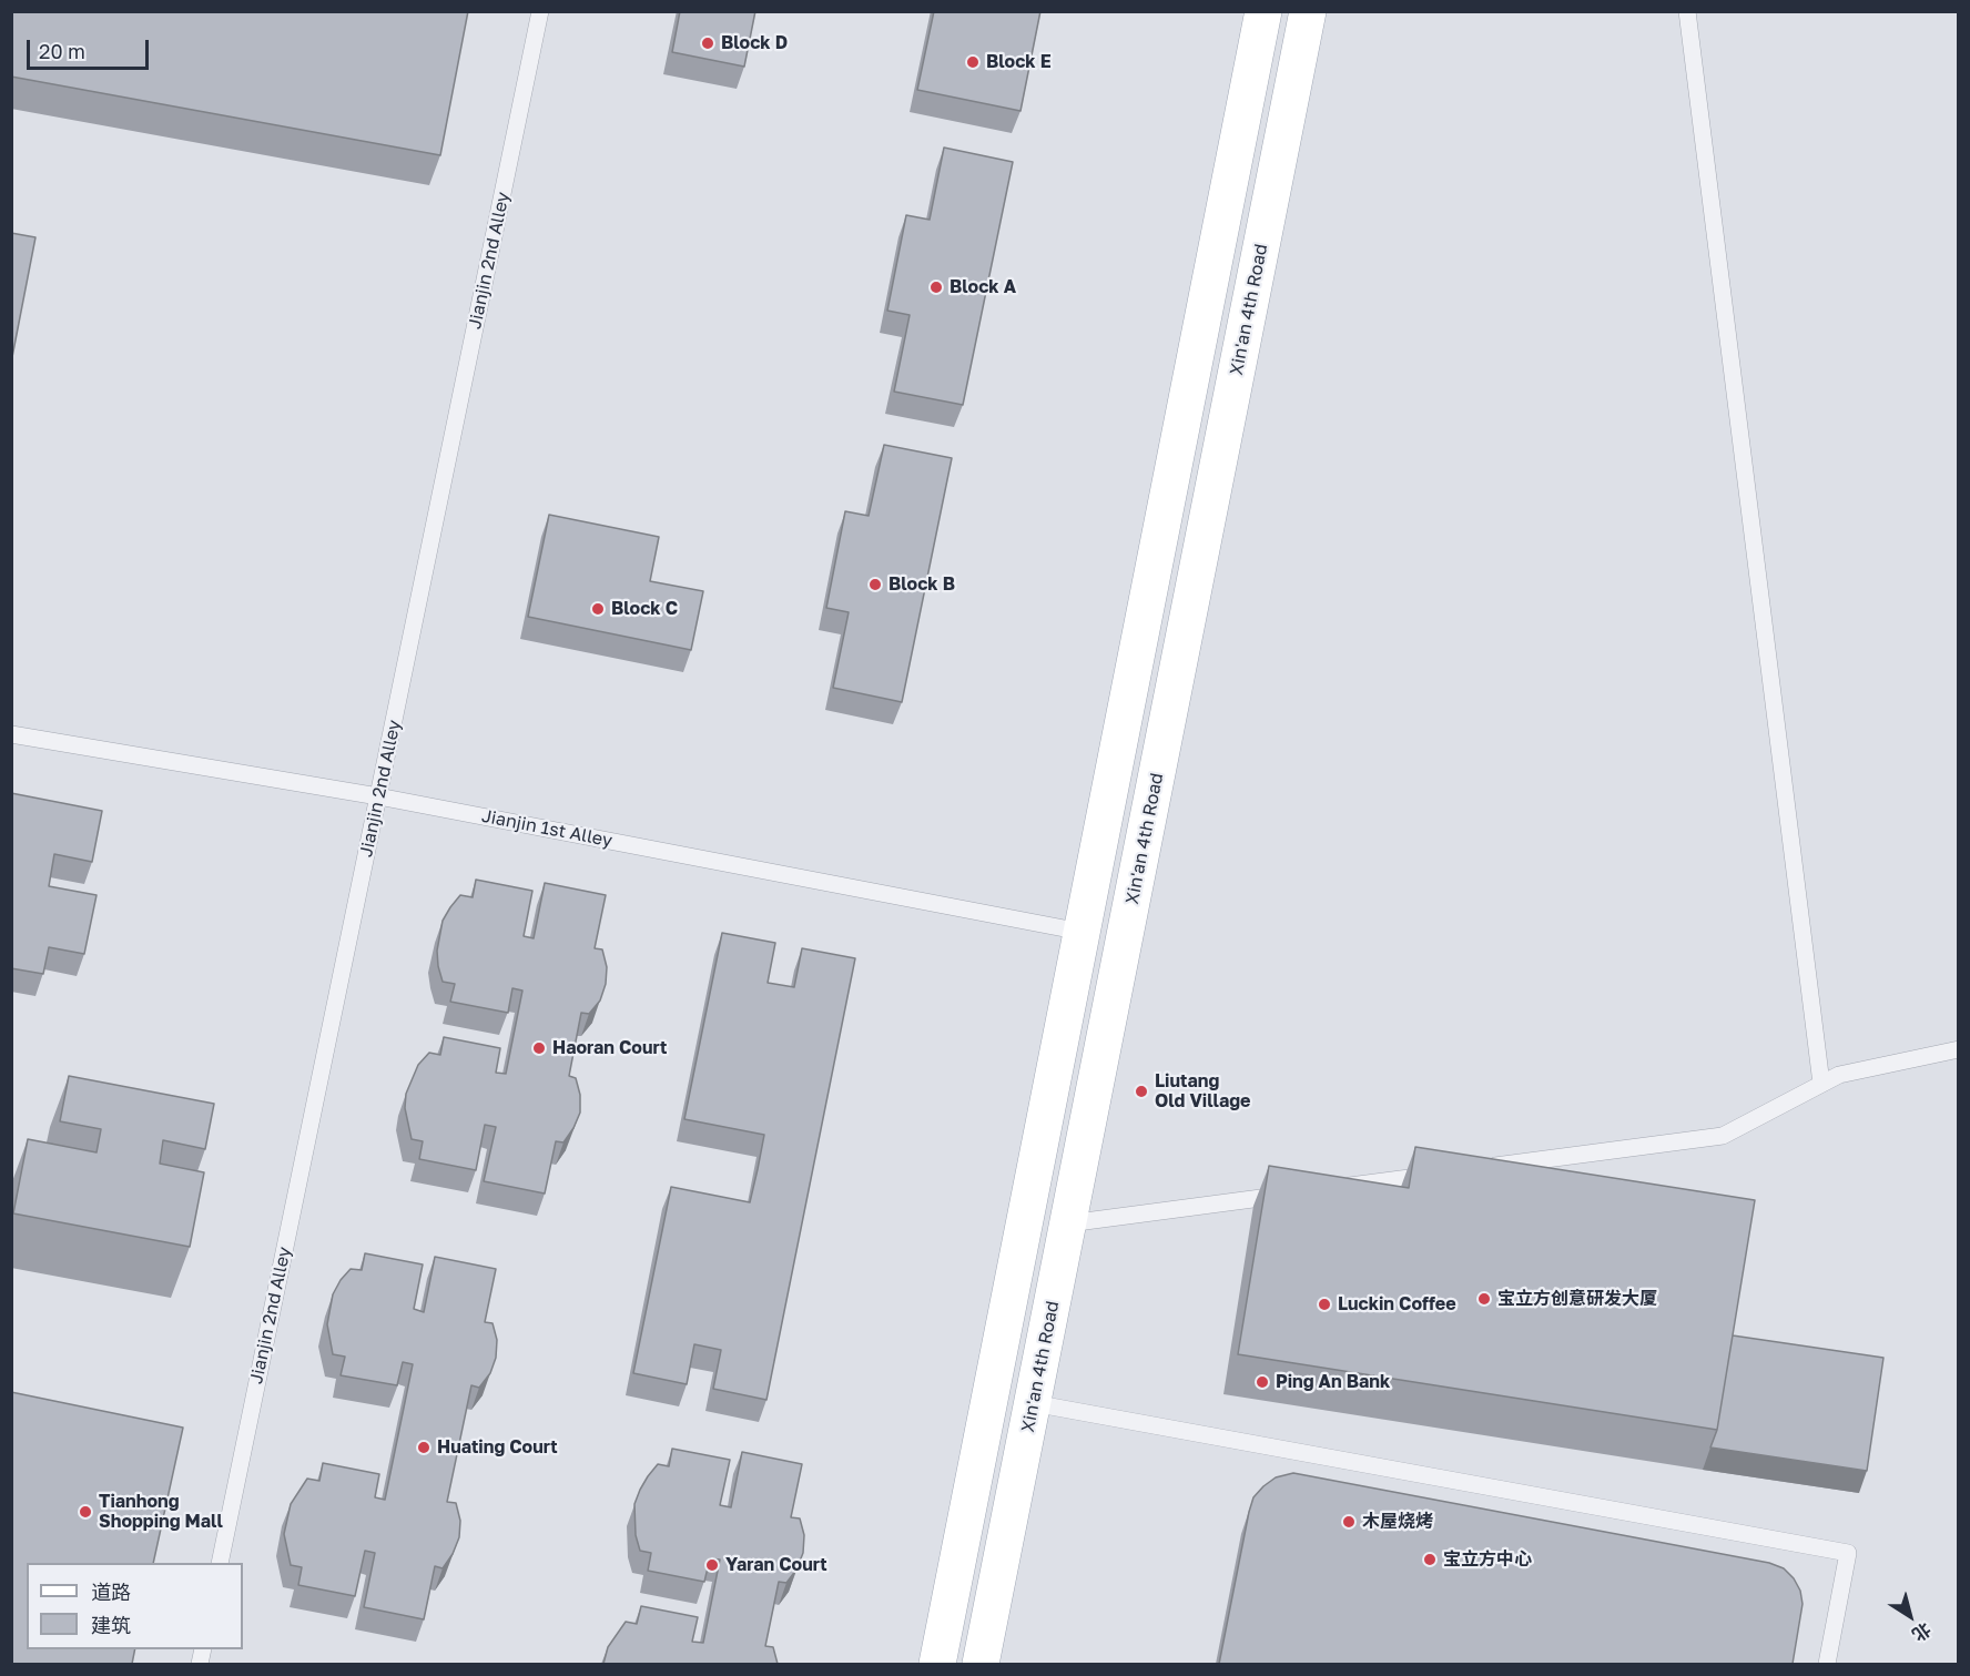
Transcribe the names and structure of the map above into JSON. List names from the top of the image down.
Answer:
{
  "streets": {
    "main road": ["Xin'an 4th Road"],
    "lane": ["Jianjin 2nd Alley", "Jianjin 1st Alley"]
  },
  "crossings": [
    ["Jianjin 2nd Alley", "Jianjin 1st Alley"]
  ],
  "places": [
    "Block D",
    "Block E",
    "Block A",
    "Block B",
    "Block C",
    "Haoran Court",
    "Liutang Old Village",
    "宝立方创意研发大厦",
    "Luckin Coffee",
    "Ping An Bank",
    "Huating Court",
    "Tianhong Shopping Mall",
    "木屋烧烤",
    "宝立方中心",
    "Yaran Court"
  ],
  "legend": ["道路", "建筑"],
  "scale_bar": "20 m",
  "north": "bottom right"
}
